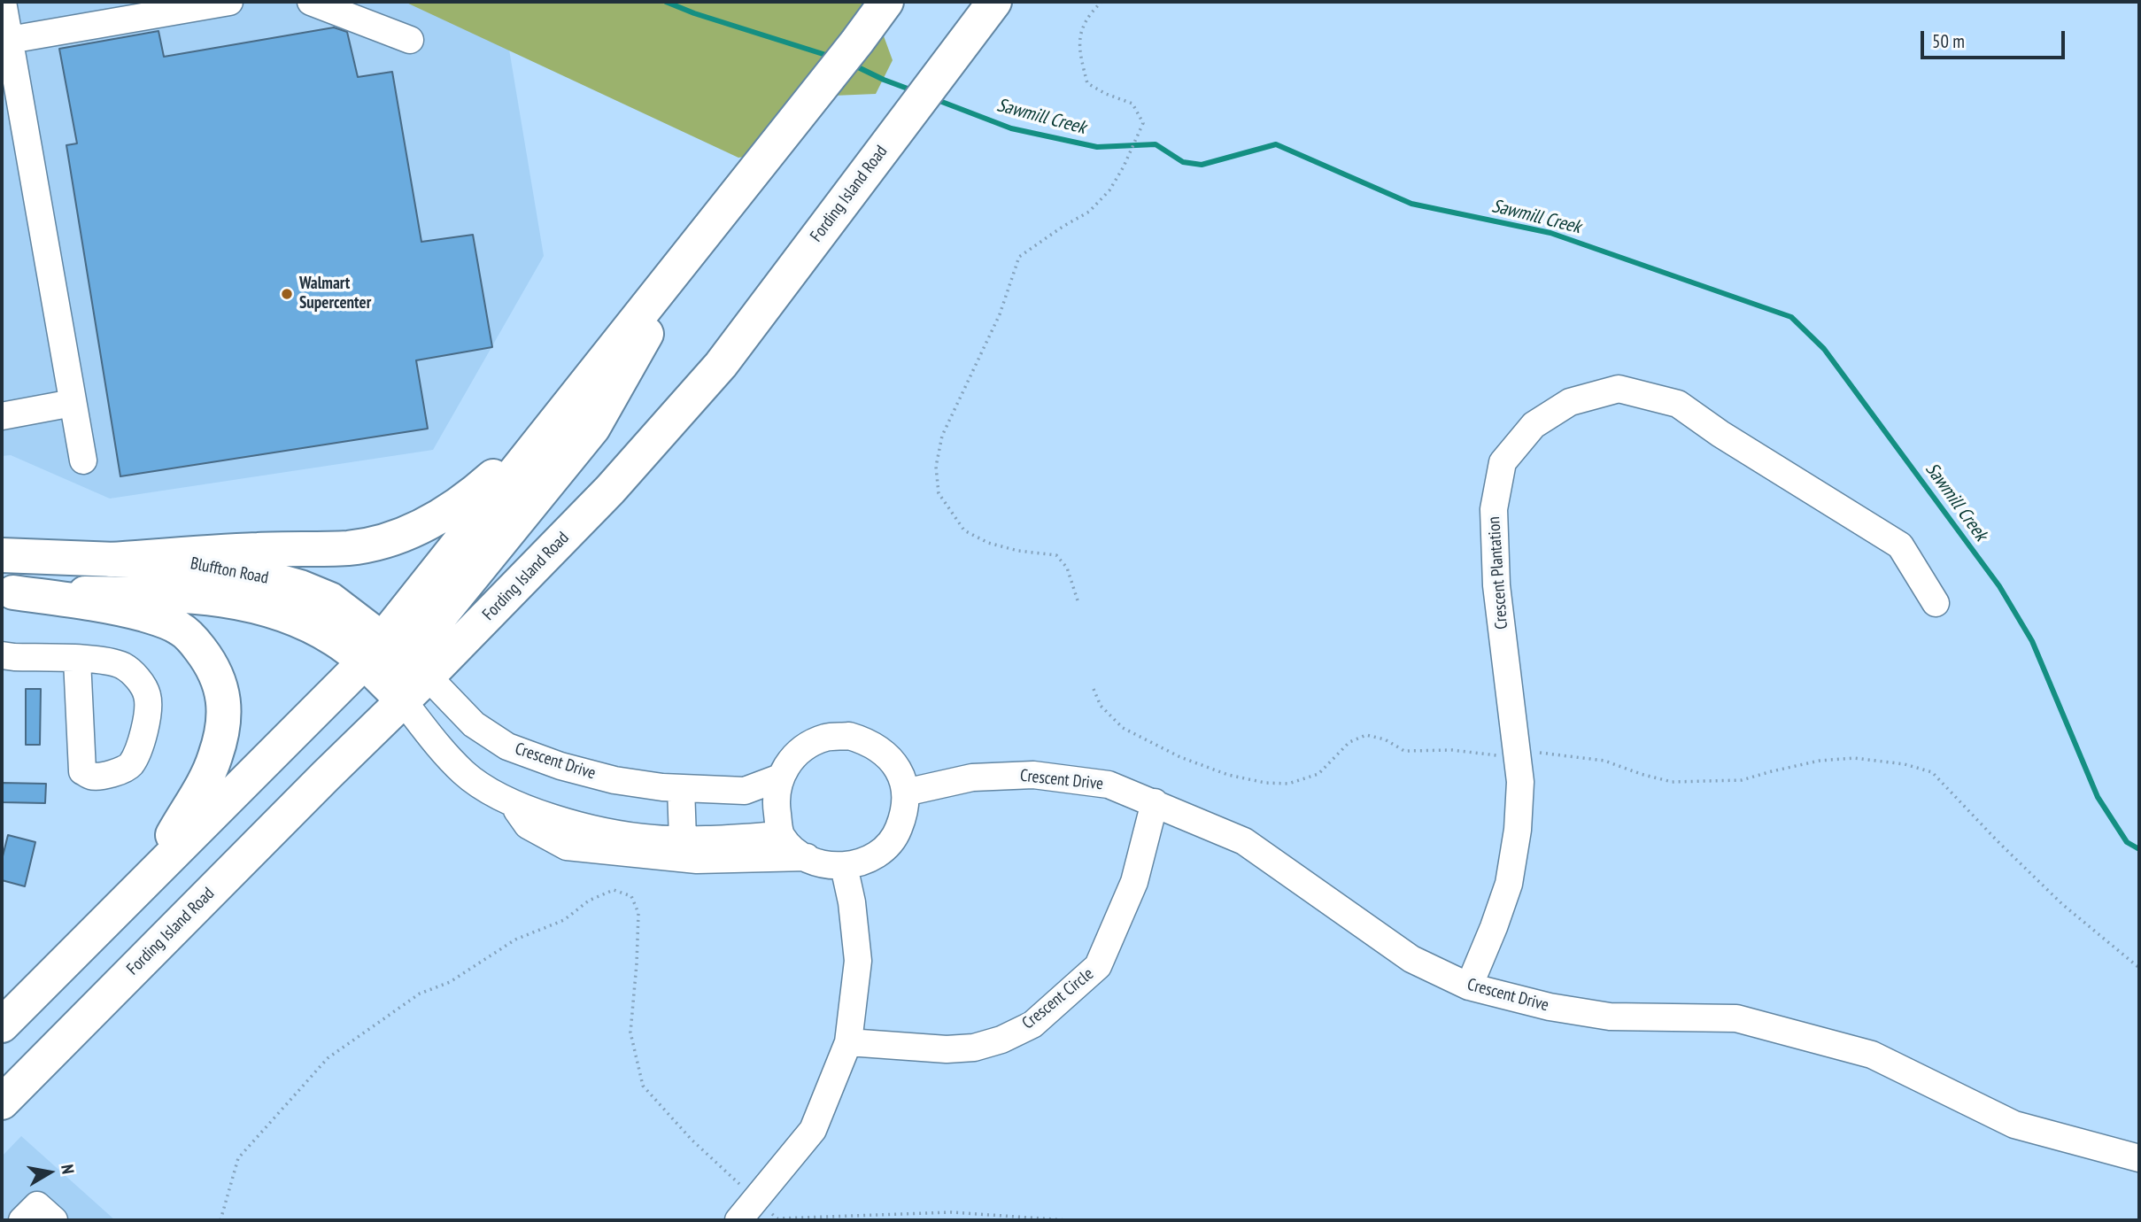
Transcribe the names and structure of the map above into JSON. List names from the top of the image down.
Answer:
{
  "streets": {
    "main road": ["Fording Island Road", "Bluffton Road"],
    "street": ["Crescent Plantation", "Crescent Drive", "Crescent Circle"]
  },
  "crossings": [
    ["Fording Island Road", "Bluffton Road"],
    ["Fording Island Road", "Crescent Drive"],
    ["Bluffton Road", "Crescent Drive"],
    ["Crescent Plantation", "Crescent Drive"],
    ["Crescent Drive", "Crescent Circle"]
  ],
  "water": ["Sawmill Creek"],
  "places": ["Walmart Supercenter"],
  "scale_bar": "50 m",
  "north": "right"
}
